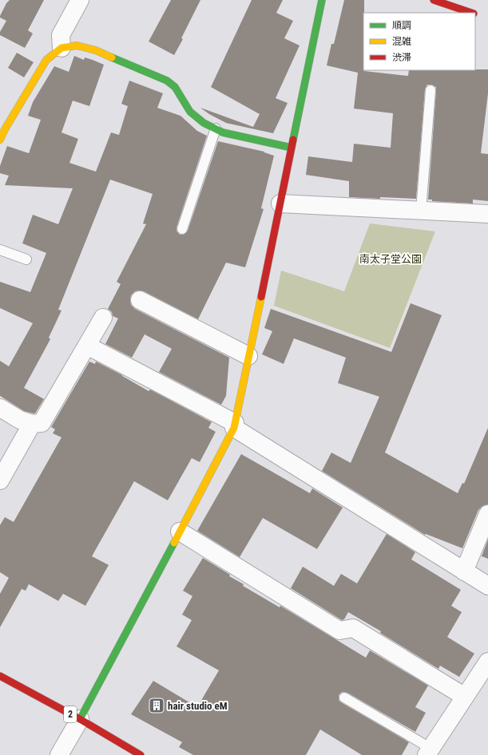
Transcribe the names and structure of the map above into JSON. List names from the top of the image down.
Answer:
{
  "streets": {
    "street": ["2"]
  },
  "parks": ["南太子堂公園"],
  "places": {
    "building": ["hair studio eM"]
  },
  "legend": ["順調", "混雑", "渋滞"]
}
